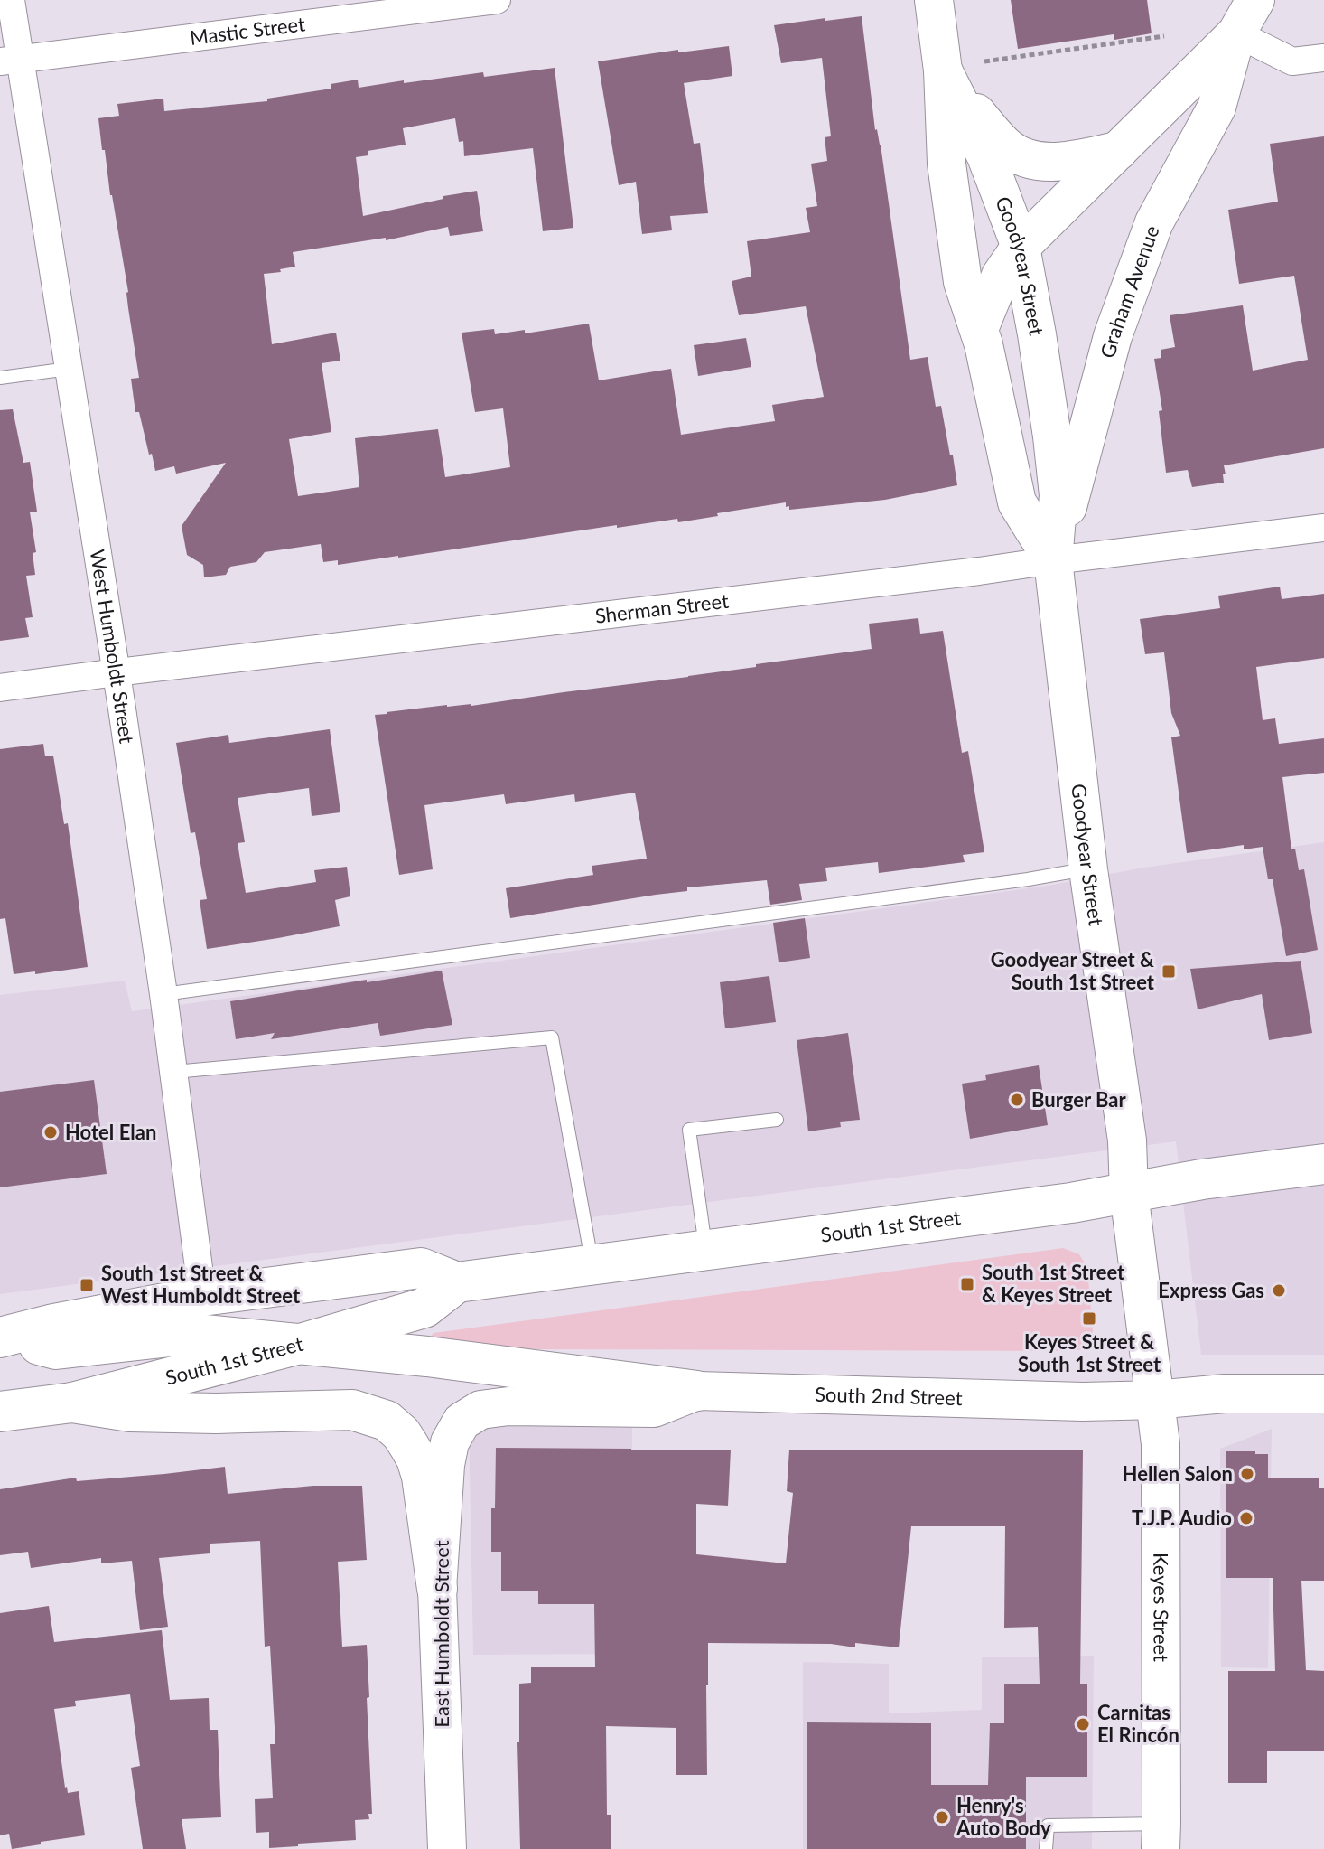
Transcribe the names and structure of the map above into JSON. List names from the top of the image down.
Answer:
{
  "streets": {
    "main road": [
      "Goodyear Street",
      "Graham Avenue",
      "South 1st Street",
      "South 2nd Street",
      "Keyes Street",
      "East Humboldt Street"
    ],
    "street": ["Mastic Street", "Sherman Street", "West Humboldt Street"]
  },
  "crossings": [
    ["Mastic Street", "West Humboldt Street"],
    ["Goodyear Street", "Graham Avenue"],
    ["Goodyear Street", "Sherman Street"],
    ["Goodyear Street", "South 1st Street"],
    ["Goodyear Street", "Keyes Street"],
    ["Graham Avenue", "Sherman Street"],
    ["Sherman Street", "West Humboldt Street"],
    ["West Humboldt Street", "South 1st Street"],
    ["South 1st Street", "Keyes Street"],
    ["South 2nd Street", "Keyes Street"],
    ["South 2nd Street", "East Humboldt Street"]
  ],
  "places": {
    "transit": [
      "Goodyear Street & South 1st Street",
      "South 1st Street & Keyes Street",
      "South 1st Street & West Humboldt Street",
      "Keyes Street & South 1st Street"
    ],
    "other": [
      "Burger Bar",
      "Hotel Elan",
      "Express Gas",
      "Hellen Salon",
      "T.J.P. Audio",
      "Carnitas El Rincón",
      "Henry's Auto Body"
    ]
  }
}
